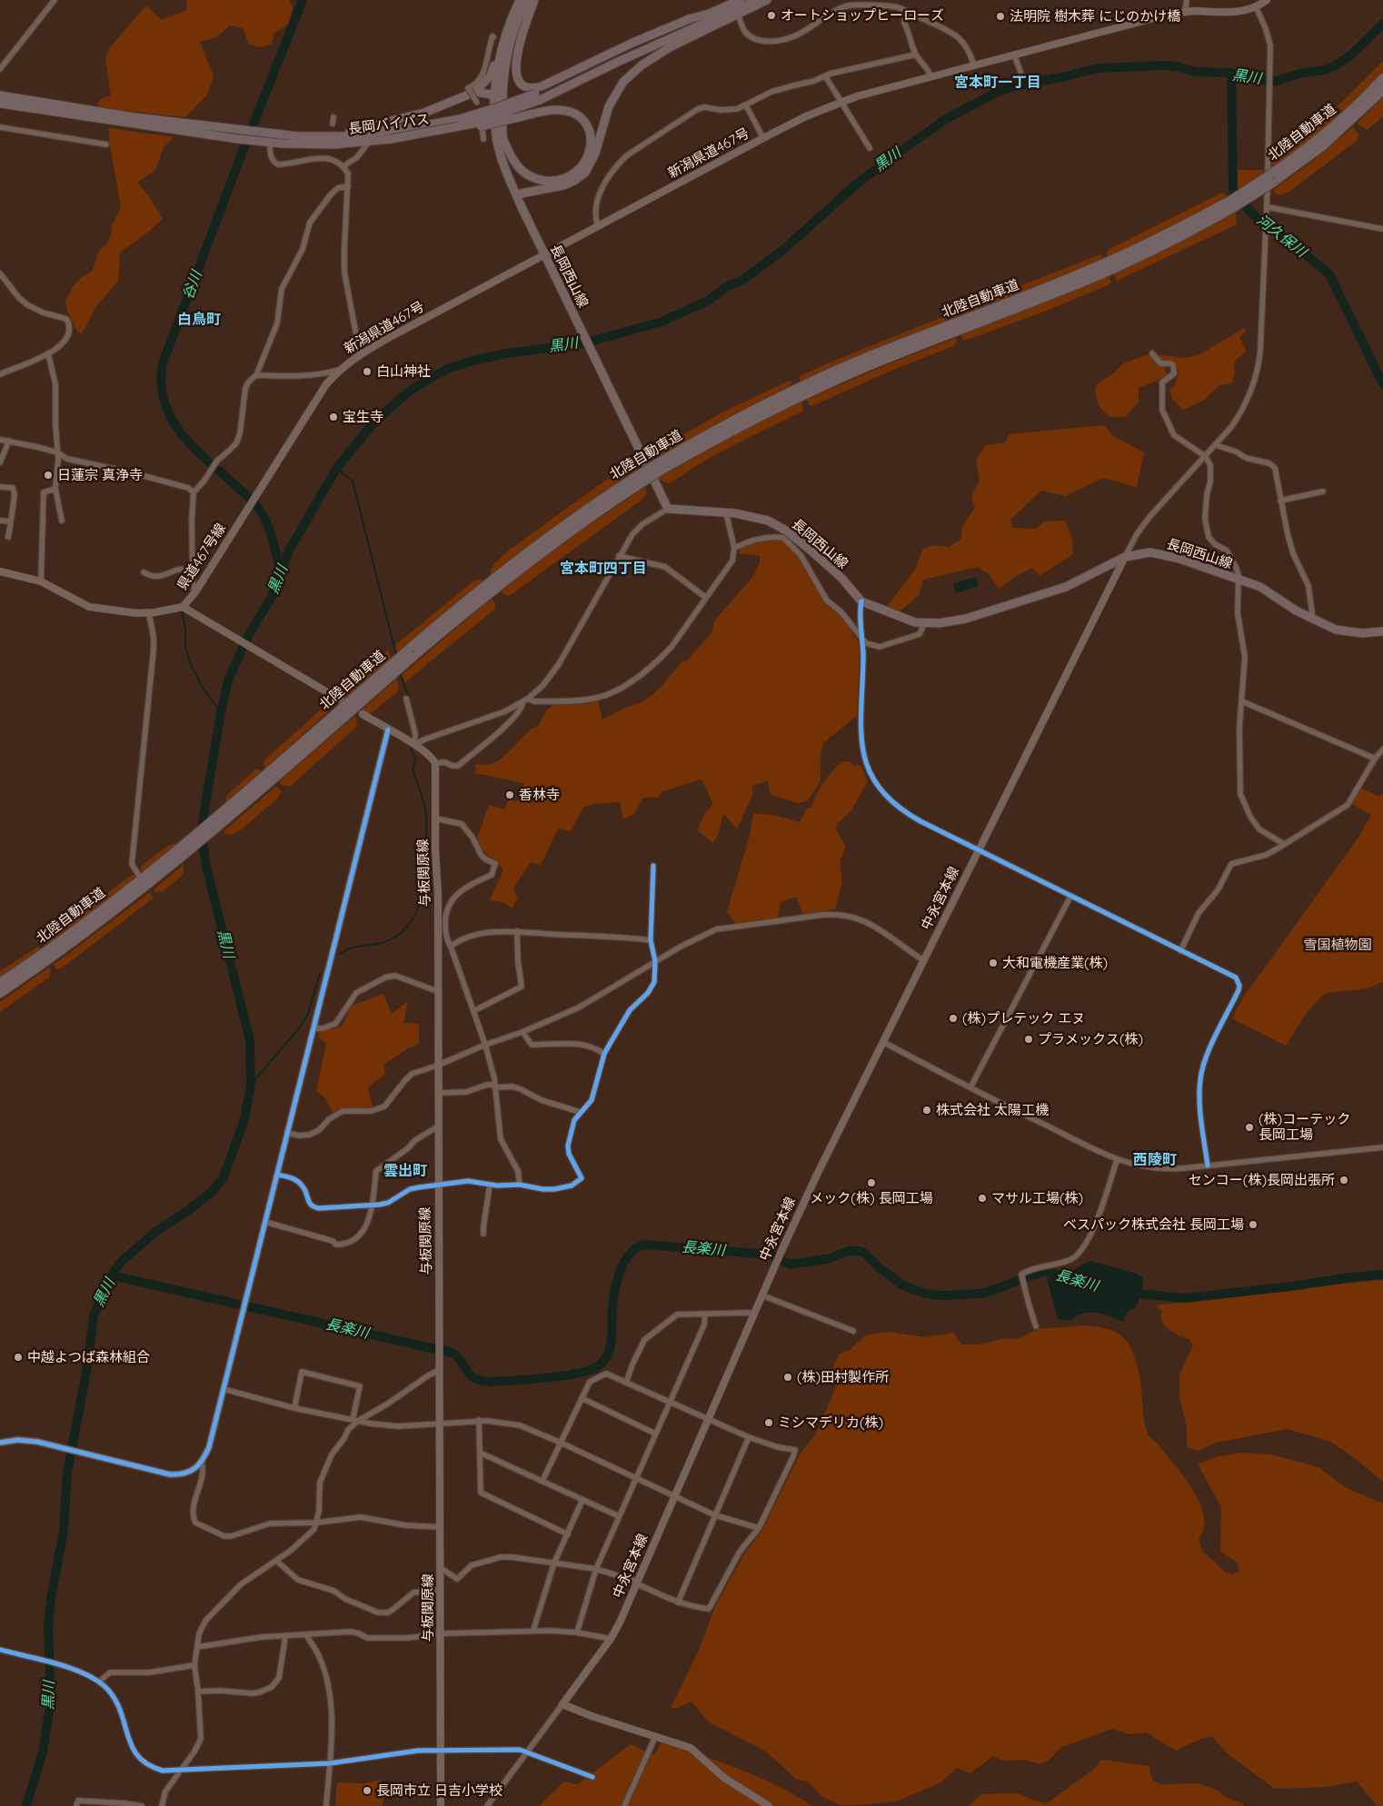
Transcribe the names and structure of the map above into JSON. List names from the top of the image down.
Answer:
{
  "streets": {
    "highway": ["長岡バイパス", "北陸自動車道"],
    "main road": [
      "新潟県道467号",
      "長岡西山線",
      "県道467号線",
      "与板関原線",
      "中永宮本線"
    ]
  },
  "crossings": [
    ["新潟県道467号", "長岡西山線"],
    ["新潟県道467号", "県道467号線"],
    ["長岡西山線", "中永宮本線"]
  ],
  "districts": [
    "宮本町一丁目",
    "白鳥町",
    "宮本町四丁目",
    "西陵町",
    "雲出町"
  ],
  "water": [
    "黒川",
    "河久保川",
    "谷川",
    "長楽川"
  ],
  "parks": ["雪国植物園"],
  "places": [
    "オートショップヒーローズ",
    "法明院 樹木葬 にじのかけ橋",
    "白山神社",
    "宝生寺",
    "日蓮宗 真浄寺",
    "香林寺",
    "大和電機産業(株)",
    "(株)プレテック エヌ",
    "プラメックス(株)",
    "株式会社 太陽工機",
    "(株)コーテック 長岡工場",
    "センコー(株)長岡出張所",
    "メック(株) 長岡工場",
    "マサル工場(株)",
    "ベスパック株式会社 長岡工場",
    "中越よつば森林組合",
    "(株)田村製作所",
    "ミシマデリカ(株)",
    "長岡市立 日吉小学校"
  ]
}
